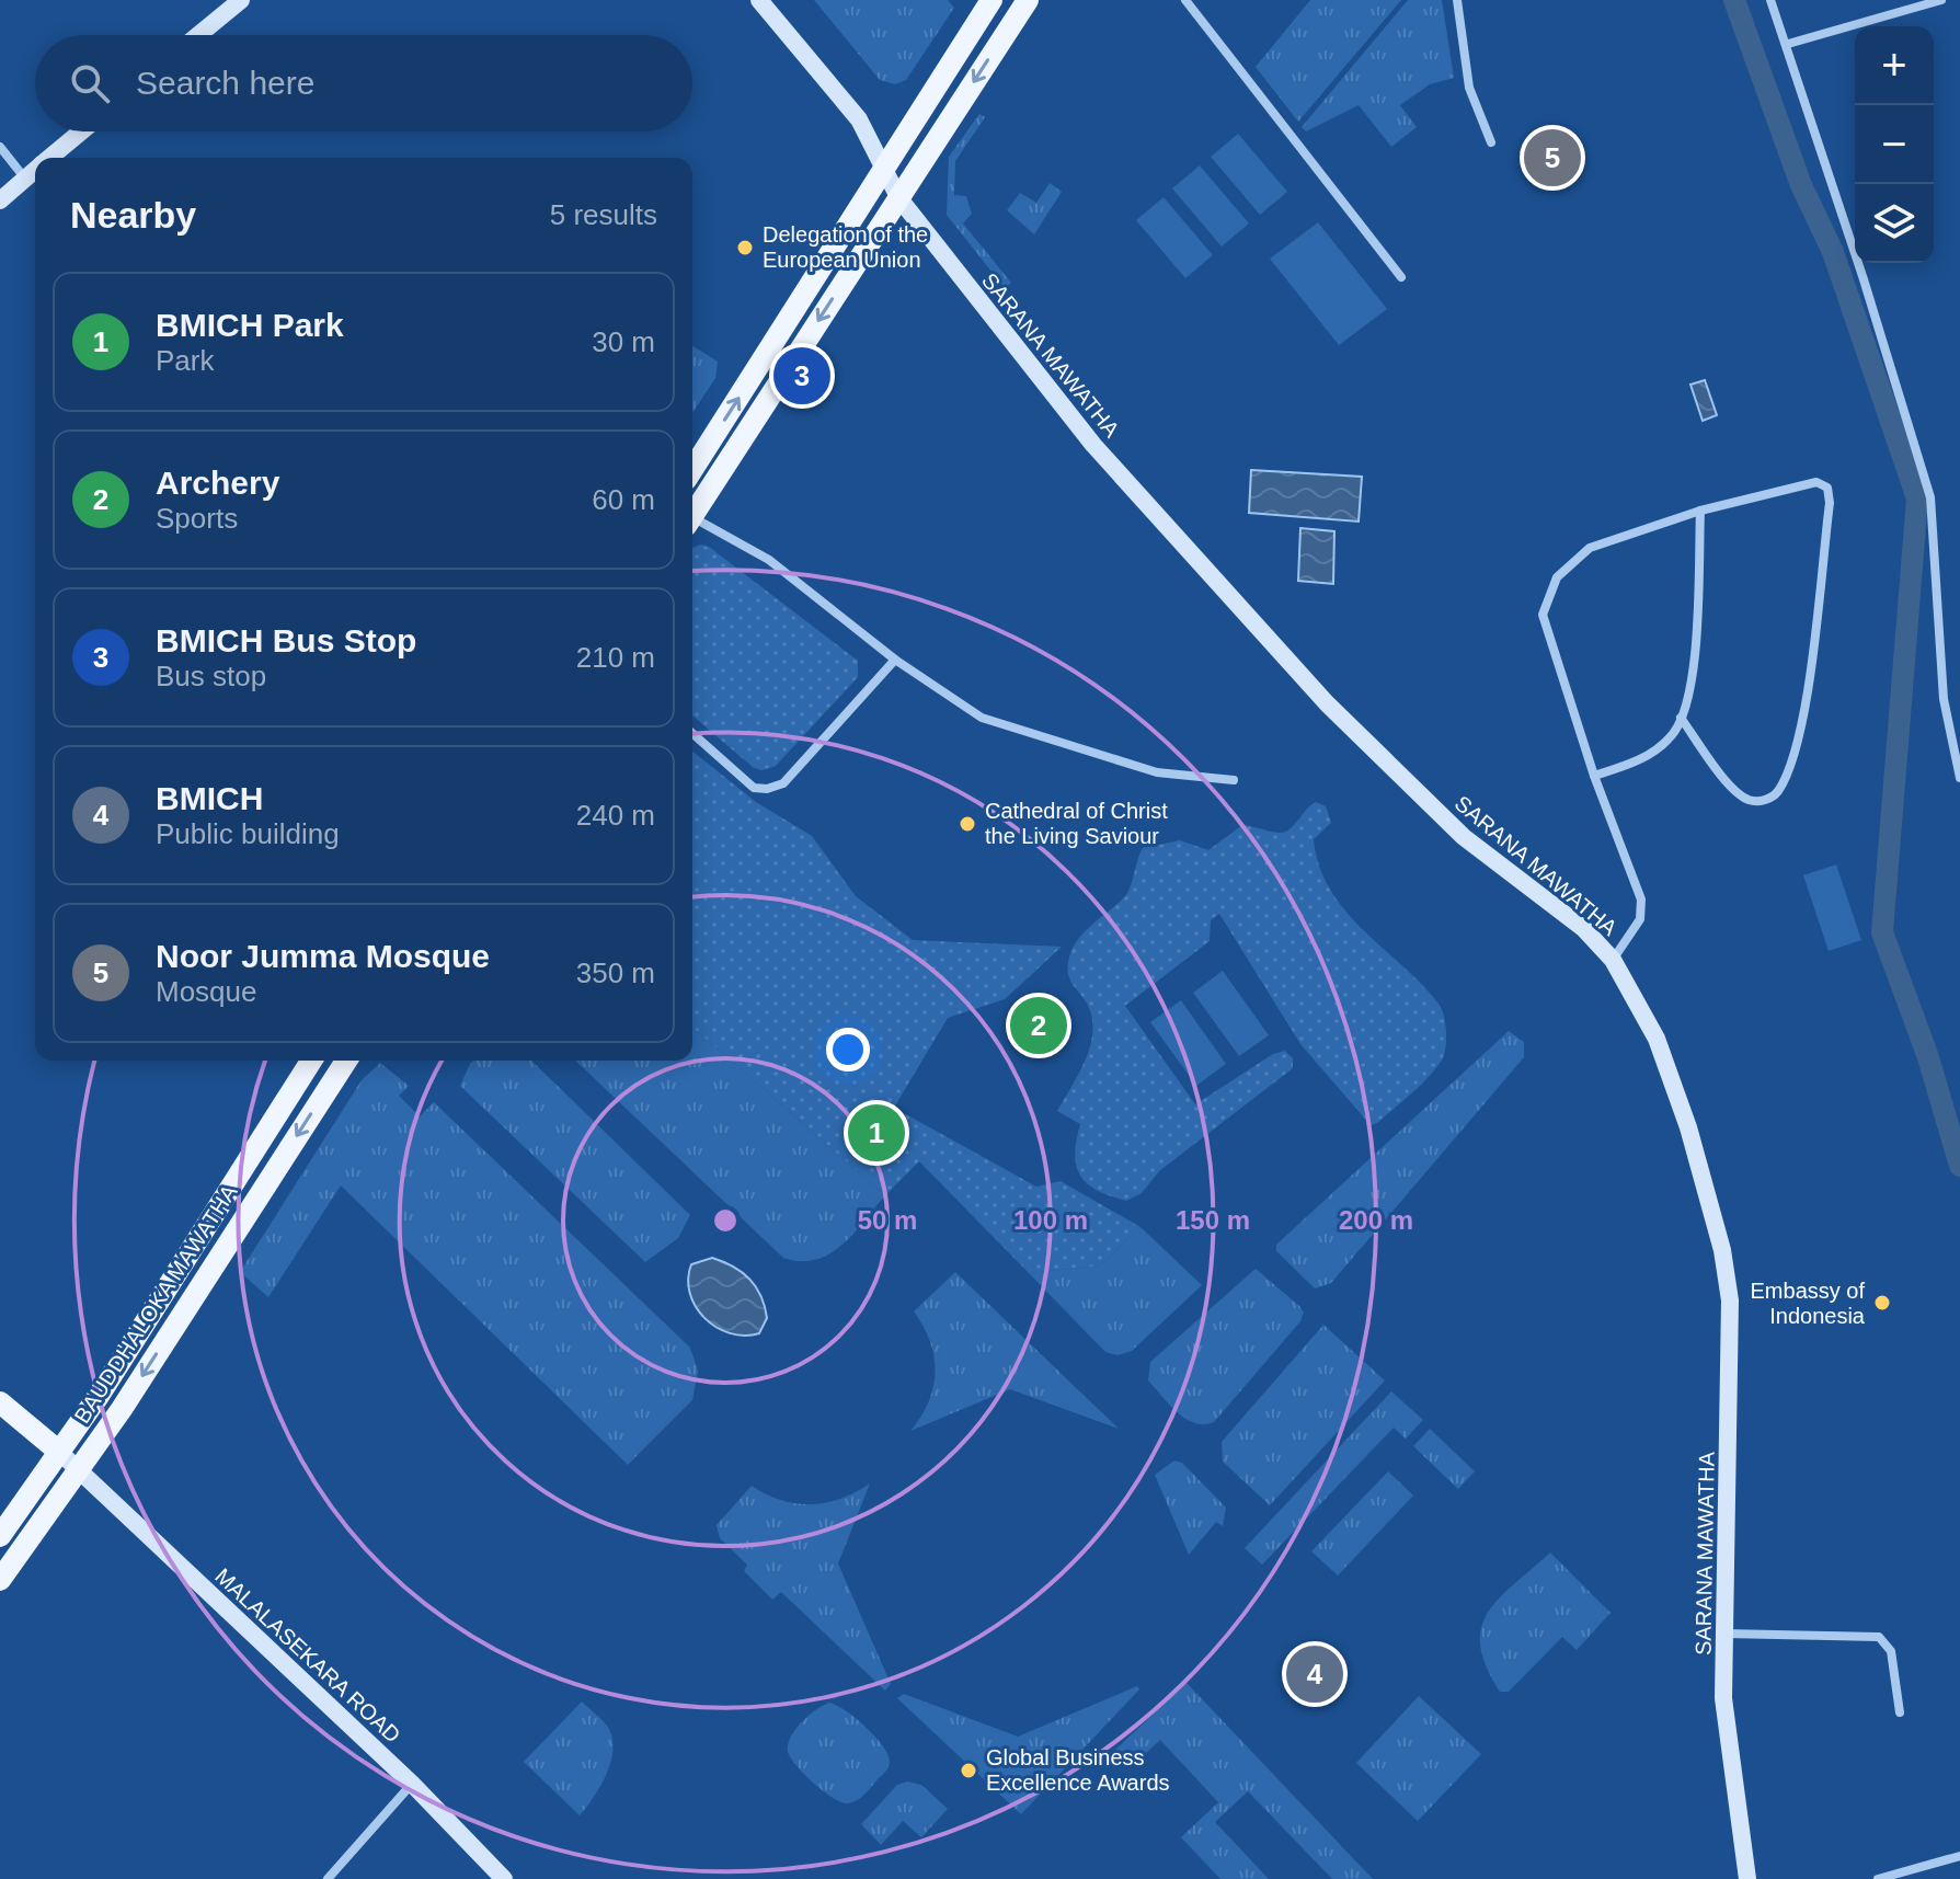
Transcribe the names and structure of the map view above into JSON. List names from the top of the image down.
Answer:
{
  "streets": {
    "main road": ["BAUDDHALOKA MAWATHA"],
    "street": ["SARANA MAWATHA", "MALALASEKARA ROAD"]
  },
  "crossings": [
    ["BAUDDHALOKA MAWATHA", "MALALASEKARA ROAD"]
  ],
  "places": [
    "Delegation of the European Union",
    "Cathedral of Christ the Living Saviour",
    "Embassy of Indonesia",
    "Global Business Excellence Awards"
  ],
  "page": {
    "map_buttons": ["+", "−"],
    "search": "Search here",
    "pins": [
      "5",
      "3",
      "2",
      "1",
      "4"
    ],
    "heading": ["Nearby", "5 results"],
    "list": [
      {
        "mark": "1",
        "name": "BMICH Park",
        "note": "Park",
        "value": "30 m"
      },
      {
        "mark": "2",
        "name": "Archery",
        "note": "Sports",
        "value": "60 m"
      },
      {
        "mark": "3",
        "name": "BMICH Bus Stop",
        "note": "Bus stop",
        "value": "210 m"
      },
      {
        "mark": "4",
        "name": "BMICH",
        "note": "Public building",
        "value": "240 m"
      },
      {
        "mark": "5",
        "name": "Noor Jumma Mosque",
        "note": "Mosque",
        "value": "350 m"
      }
    ]
  },
  "rings": [
    "50 m",
    "100 m",
    "150 m",
    "200 m"
  ]
}
